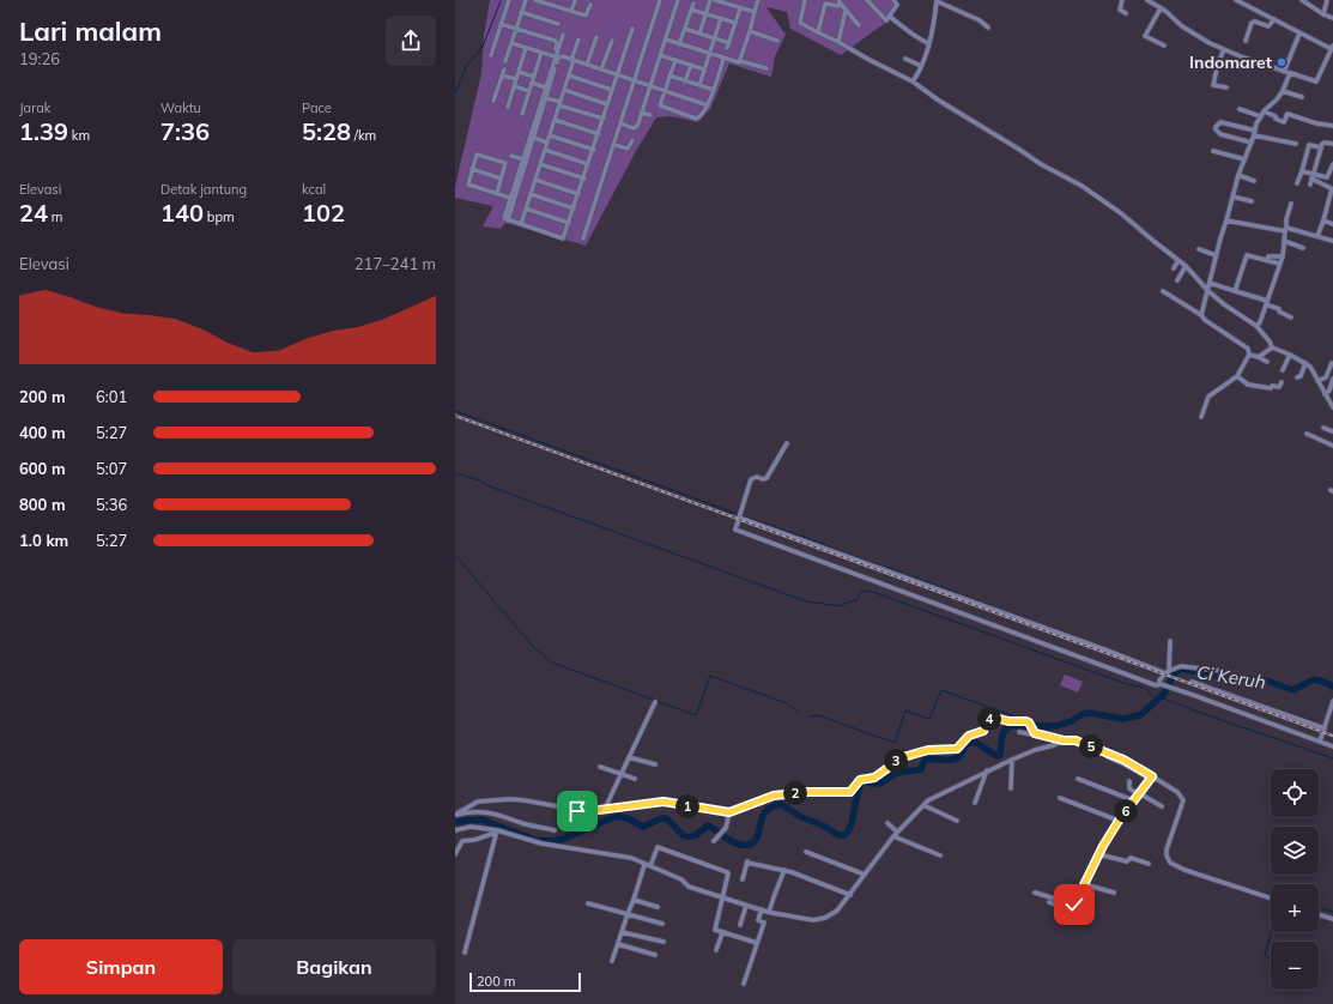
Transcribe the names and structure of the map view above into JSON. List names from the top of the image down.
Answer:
{
  "water": ["Ci Keruh"],
  "places": ["Indomaret"],
  "scale_bar": "200 m",
  "page": {
    "heading": ["Lari malam", "19:26"],
    "stats": [
      ["Jarak", "1.39 km"],
      ["Waktu", "7:36"],
      ["Pace", "5:28 /km"],
      ["Elevasi", "24 m"],
      ["Detak jantung", "140 bpm"],
      ["kcal", "102"]
    ],
    "chart": ["Elevasi", "217–241 m"],
    "list": [
      {
        "name": "200 m",
        "note": "6:01"
      },
      {
        "name": "400 m",
        "note": "5:27"
      },
      {
        "name": "600 m",
        "note": "5:07"
      },
      {
        "name": "800 m",
        "note": "5:36"
      },
      {
        "name": "1.0 km",
        "note": "5:27"
      }
    ],
    "pins": [
      "4",
      "5",
      "3",
      "2",
      "1",
      "6"
    ],
    "map_buttons": ["+", "−"],
    "buttons": ["Simpan", "Bagikan"],
    "scale": "200 m"
  }
}
